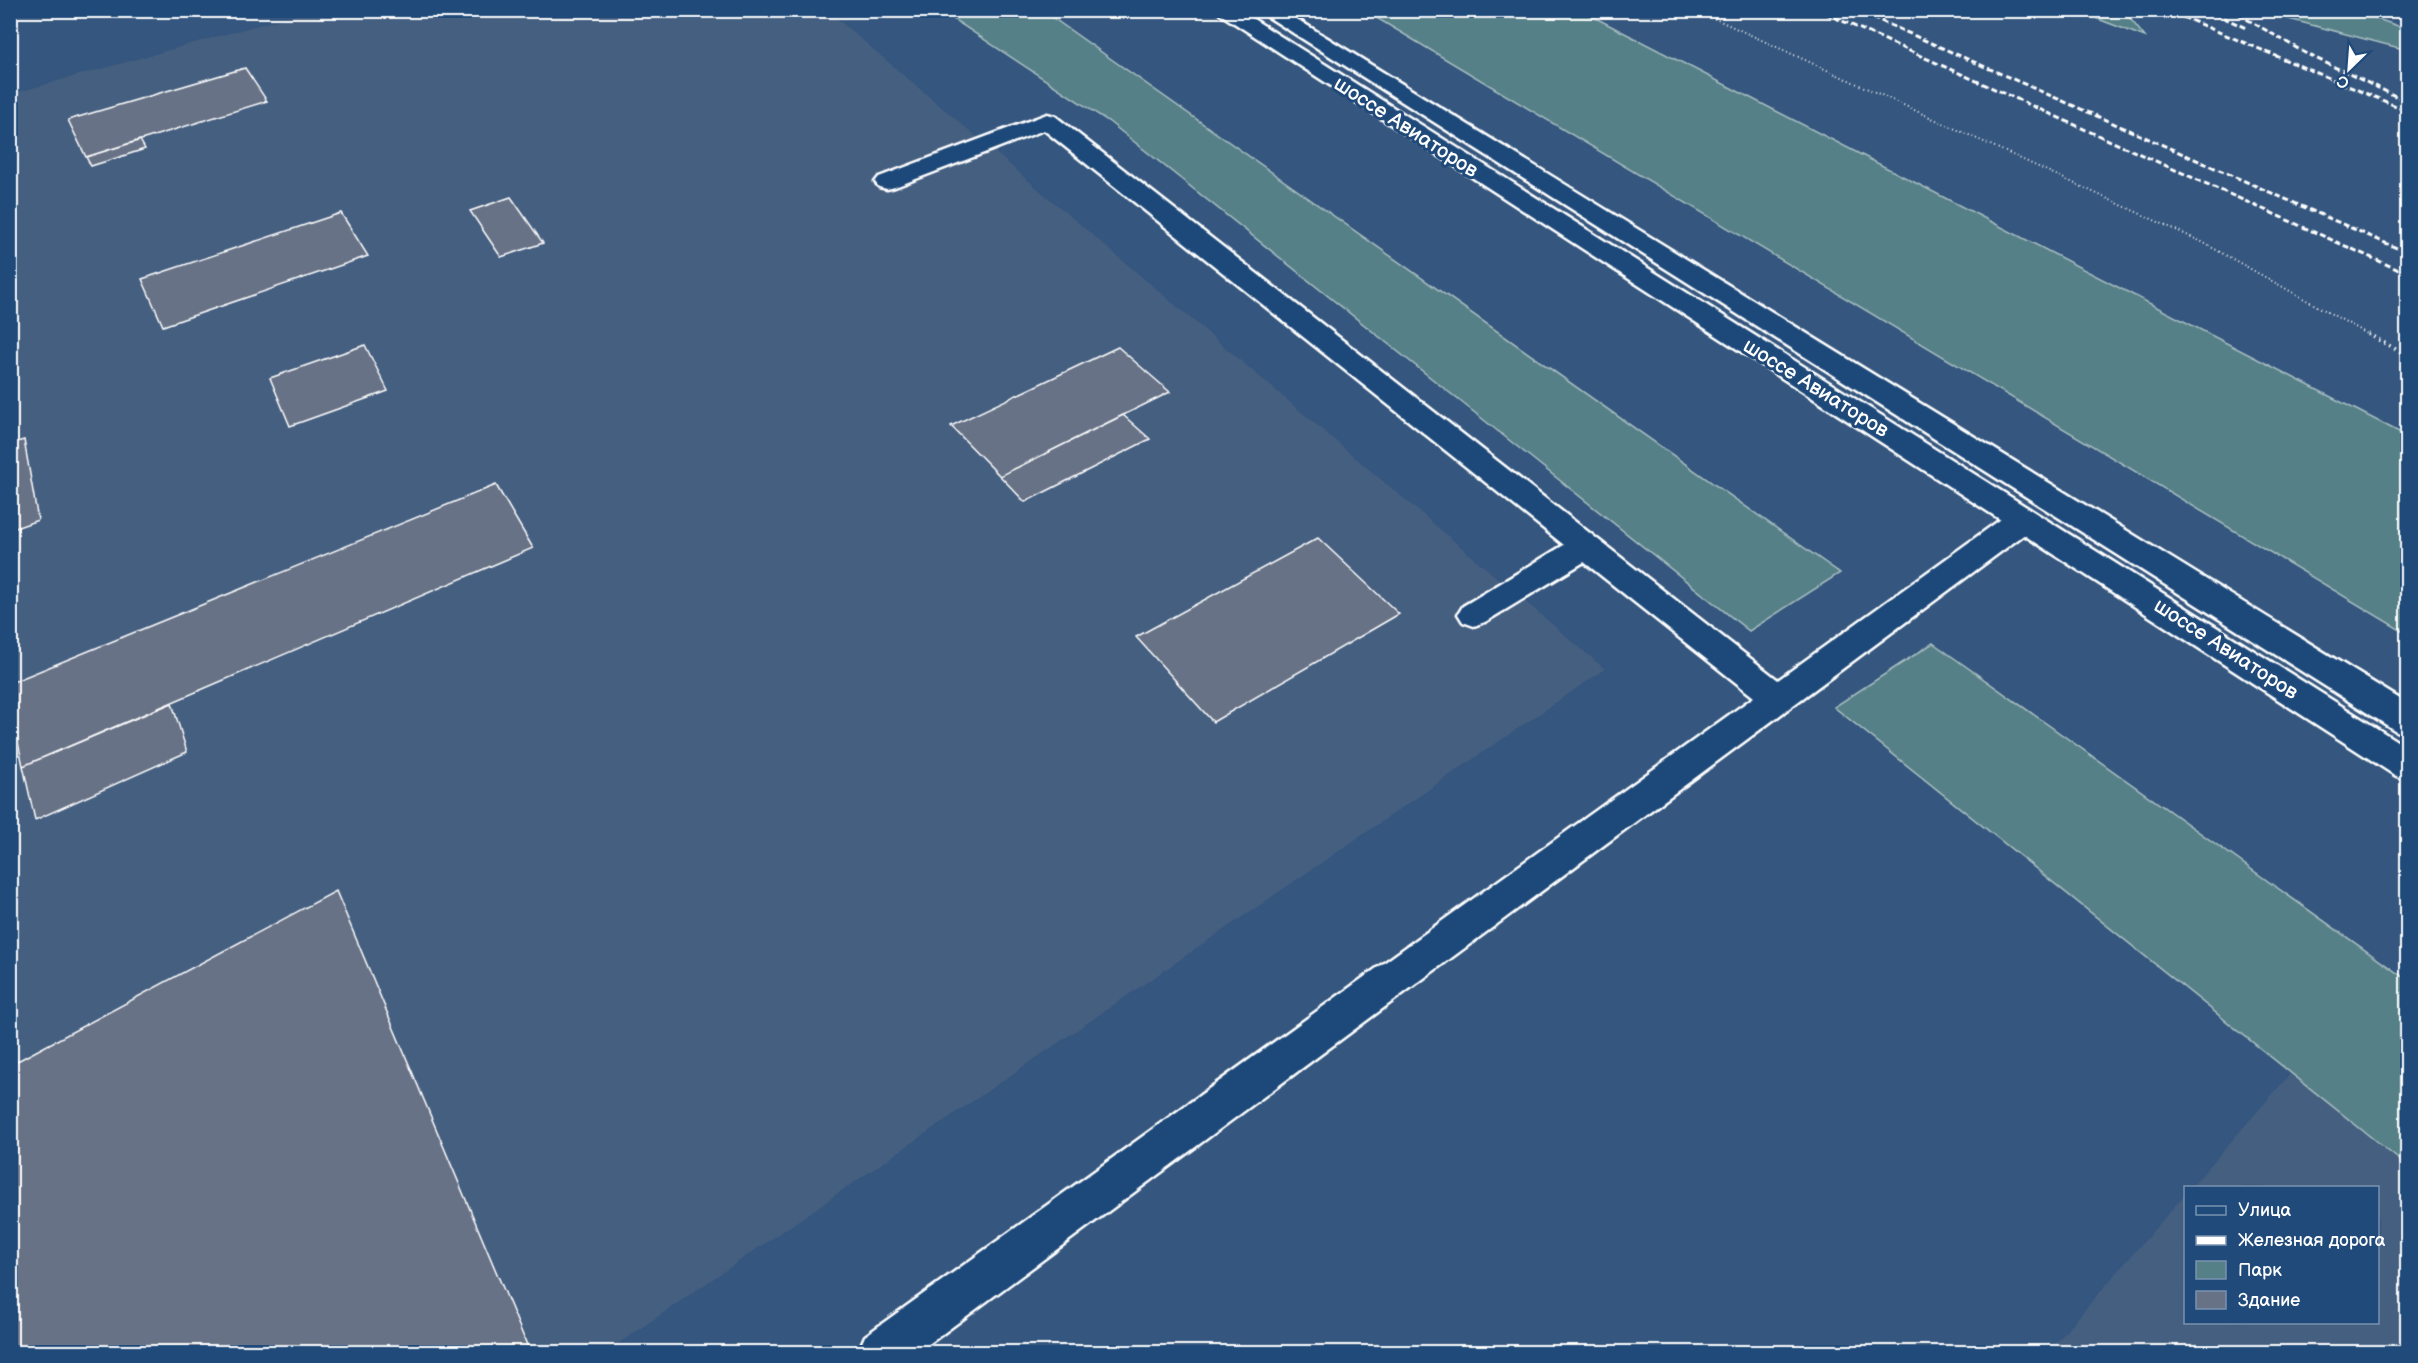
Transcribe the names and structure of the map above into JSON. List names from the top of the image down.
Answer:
{
  "streets": {
    "main road": ["шоссе Авиаторов"]
  },
  "legend": [
    "Улица",
    "Железная дорога",
    "Парк",
    "Здание"
  ],
  "north": "bottom left"
}
